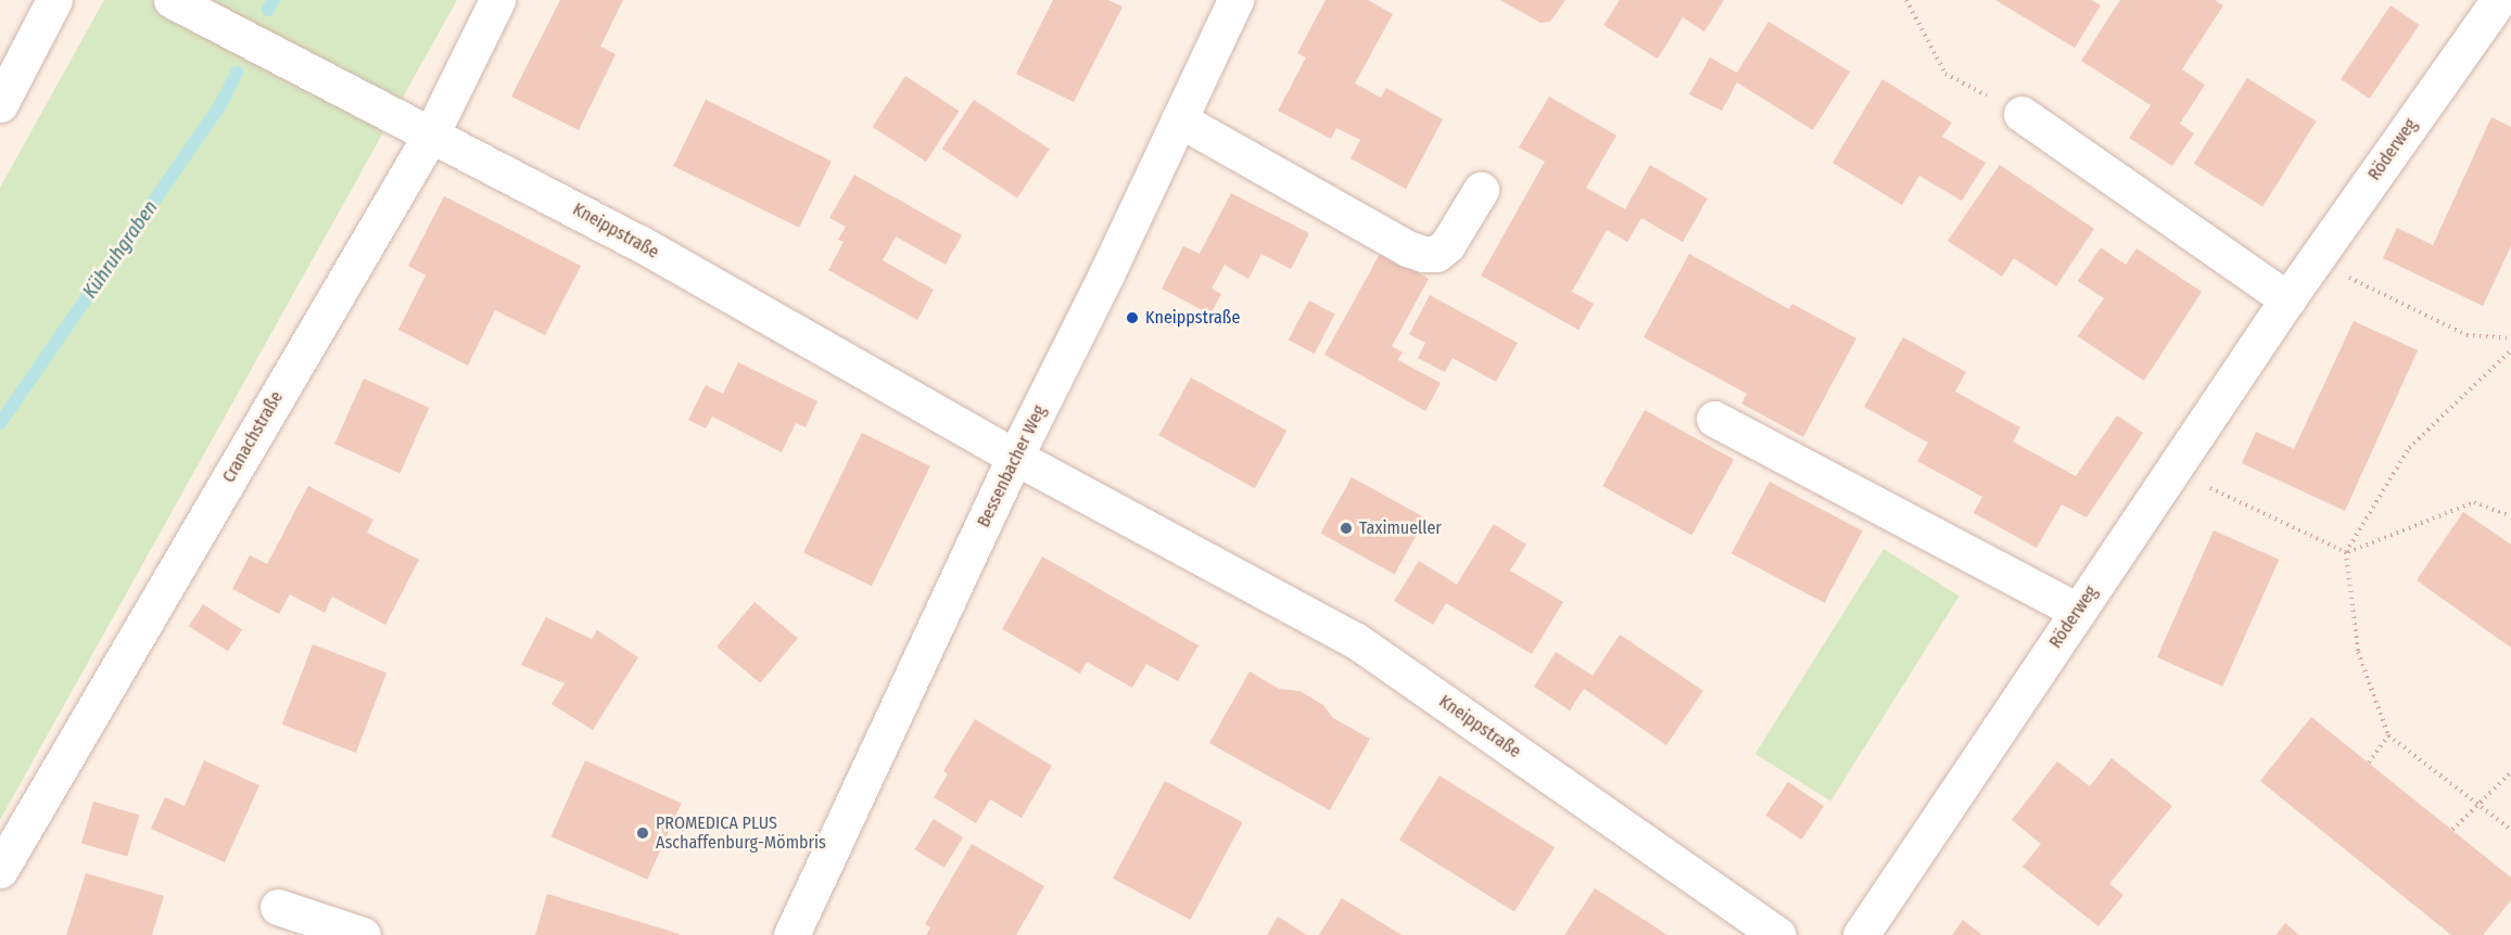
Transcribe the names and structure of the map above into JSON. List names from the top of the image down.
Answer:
{
  "streets": {
    "street": [
      "Röderweg",
      "Kneippstraße",
      "Cranachstraße",
      "Bessenbacher Weg"
    ]
  },
  "crossings": [
    ["Kneippstraße", "Cranachstraße"],
    ["Kneippstraße", "Bessenbacher Weg"]
  ],
  "water": ["Kühruhgraben"],
  "places": ["Kneippstraße", "Taximueller", "PROMEDICA PLUS Aschaffenburg-Mömbris"]
}
